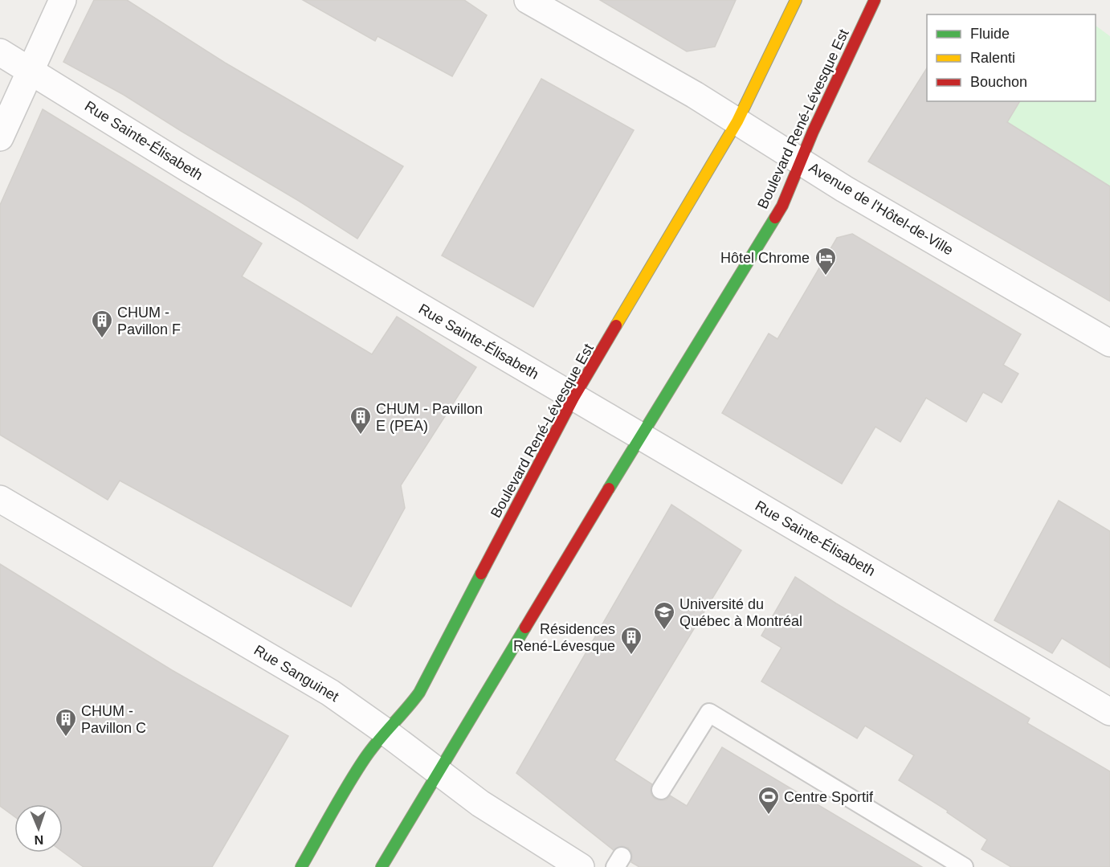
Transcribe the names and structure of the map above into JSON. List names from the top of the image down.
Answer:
{
  "streets": {
    "main road": ["Boulevard René-Lévesque Est"],
    "street": ["Rue Sainte-Élisabeth", "Avenue de l'Hôtel-de-Ville", "Rue Sanguinet"]
  },
  "crossings": [
    ["Boulevard René-Lévesque Est", "Rue Sainte-Élisabeth"],
    ["Boulevard René-Lévesque Est", "Avenue de l'Hôtel-de-Ville"],
    ["Boulevard René-Lévesque Est", "Rue Sanguinet"]
  ],
  "places": {
    "hotel": ["Hôtel Chrome"],
    "building": [
      "CHUM - Pavillon F",
      "CHUM - Pavillon E (PEA)",
      "Résidences René-Lévesque",
      "CHUM - Pavillon C"
    ],
    "school or university": ["Université du Québec à Montréal"],
    "sports": ["Centre Sportif"]
  },
  "legend": ["Fluide", "Ralenti", "Bouchon"],
  "north": "bottom"
}
